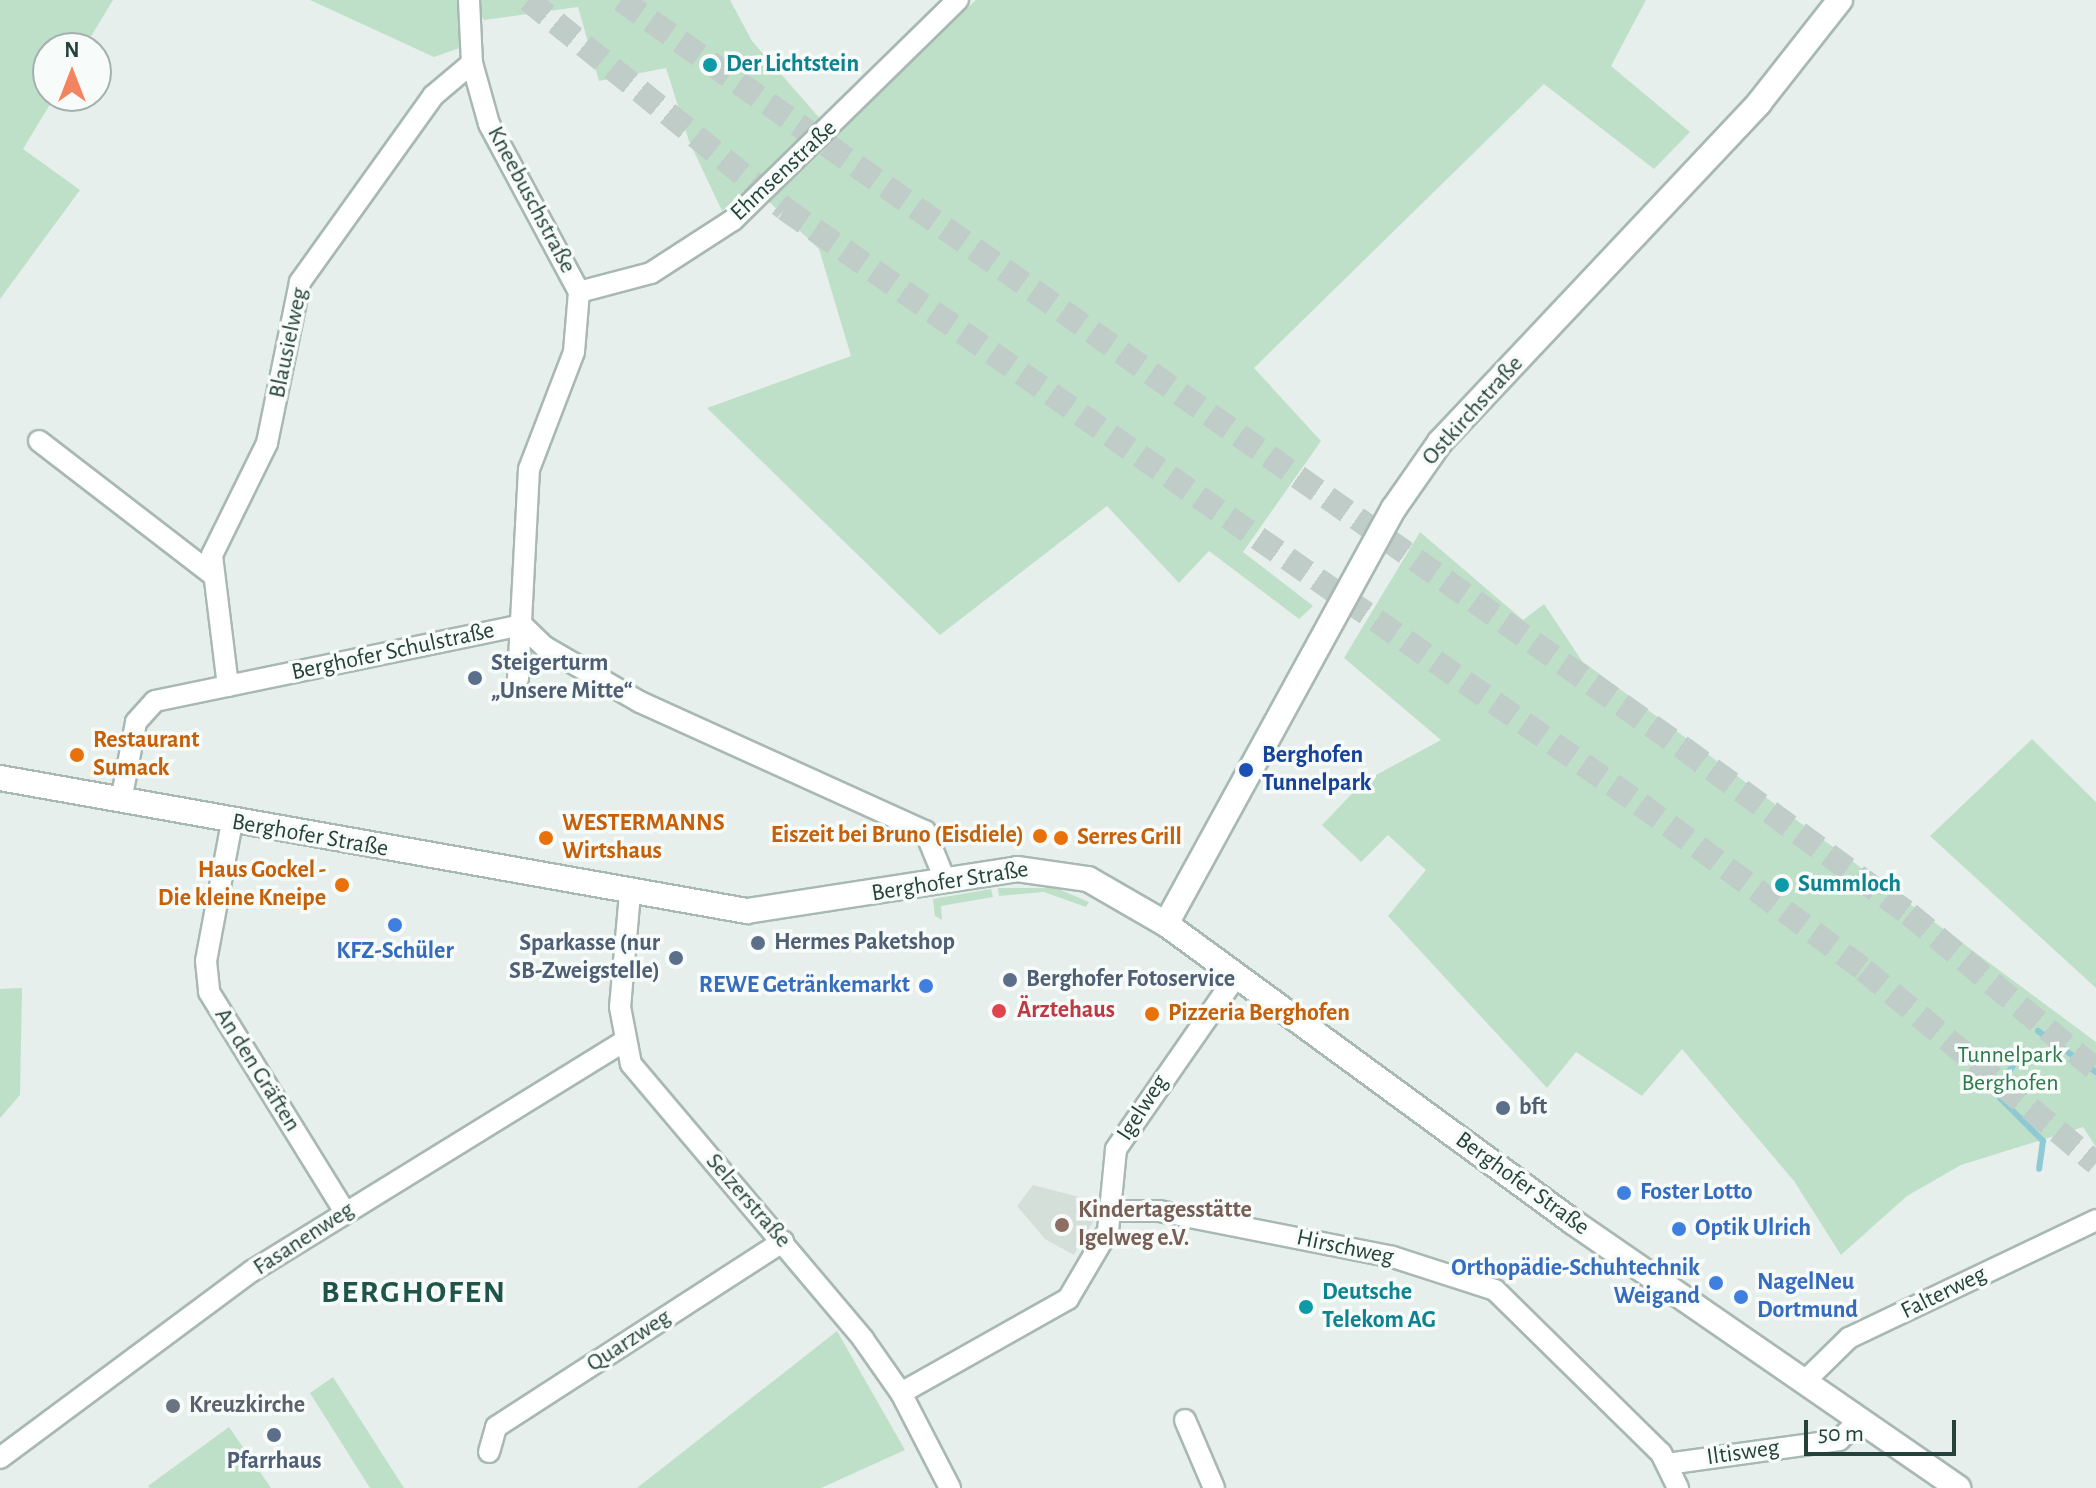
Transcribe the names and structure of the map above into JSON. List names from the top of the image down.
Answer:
{
  "streets": {
    "street": [
      "Ehmsenstraße",
      "Kneebuschstraße",
      "Blausielweg",
      "Ostkirchstraße",
      "Berghofer Schulstraße",
      "Berghofer Straße",
      "An den Gräften",
      "Igelweg",
      "Selzerstraße",
      "Fasanenweg",
      "Hirschweg",
      "Falterweg",
      "Quarzweg",
      "Iltisweg"
    ]
  },
  "crossings": [
    ["Ehmsenstraße", "Kneebuschstraße"],
    ["Kneebuschstraße", "Blausielweg"],
    ["Kneebuschstraße", "Berghofer Schulstraße"],
    ["Blausielweg", "Berghofer Schulstraße"],
    ["Ostkirchstraße", "Berghofer Straße"],
    ["Berghofer Schulstraße", "Berghofer Straße"],
    ["Berghofer Straße", "An den Gräften"],
    ["Berghofer Straße", "Igelweg"],
    ["Berghofer Straße", "Selzerstraße"],
    ["Berghofer Straße", "Falterweg"],
    ["Berghofer Straße", "Iltisweg"],
    ["An den Gräften", "Fasanenweg"],
    ["Igelweg", "Selzerstraße"],
    ["Igelweg", "Hirschweg"],
    ["Selzerstraße", "Fasanenweg"],
    ["Selzerstraße", "Quarzweg"],
    ["Hirschweg", "Iltisweg"]
  ],
  "districts": ["BERGHOFEN"],
  "parks": ["Tunnelpark Berghofen"],
  "places": [
    "Der Lichtstein",
    "Steigerturm „Unsere Mitte“",
    "Restaurant Sumack",
    "Berghofen Tunnelpark",
    "Eiszeit bei Bruno (Eisdiele)",
    "WESTERMANNS Wirtshaus",
    "Serres Grill",
    "Haus Gockel - Die kleine Kneipe",
    "Summloch",
    "KFZ-Schüler",
    "Hermes Paketshop",
    "Sparkasse (nur SB-Zweigstelle)",
    "Berghofer Fotoservice",
    "REWE Getränkemarkt",
    "Ärztehaus",
    "Pizzeria Berghofen",
    "bft",
    "Foster Lotto",
    "Kindertagesstätte Igelweg e.V.",
    "Optik Ulrich",
    "Orthopädie-Schuhtechnik Weigand",
    "NagelNeu Dortmund",
    "Deutsche Telekom AG",
    "Kreuzkirche",
    "Pfarrhaus"
  ],
  "scale_bar": "50 m",
  "north": "top"
}
